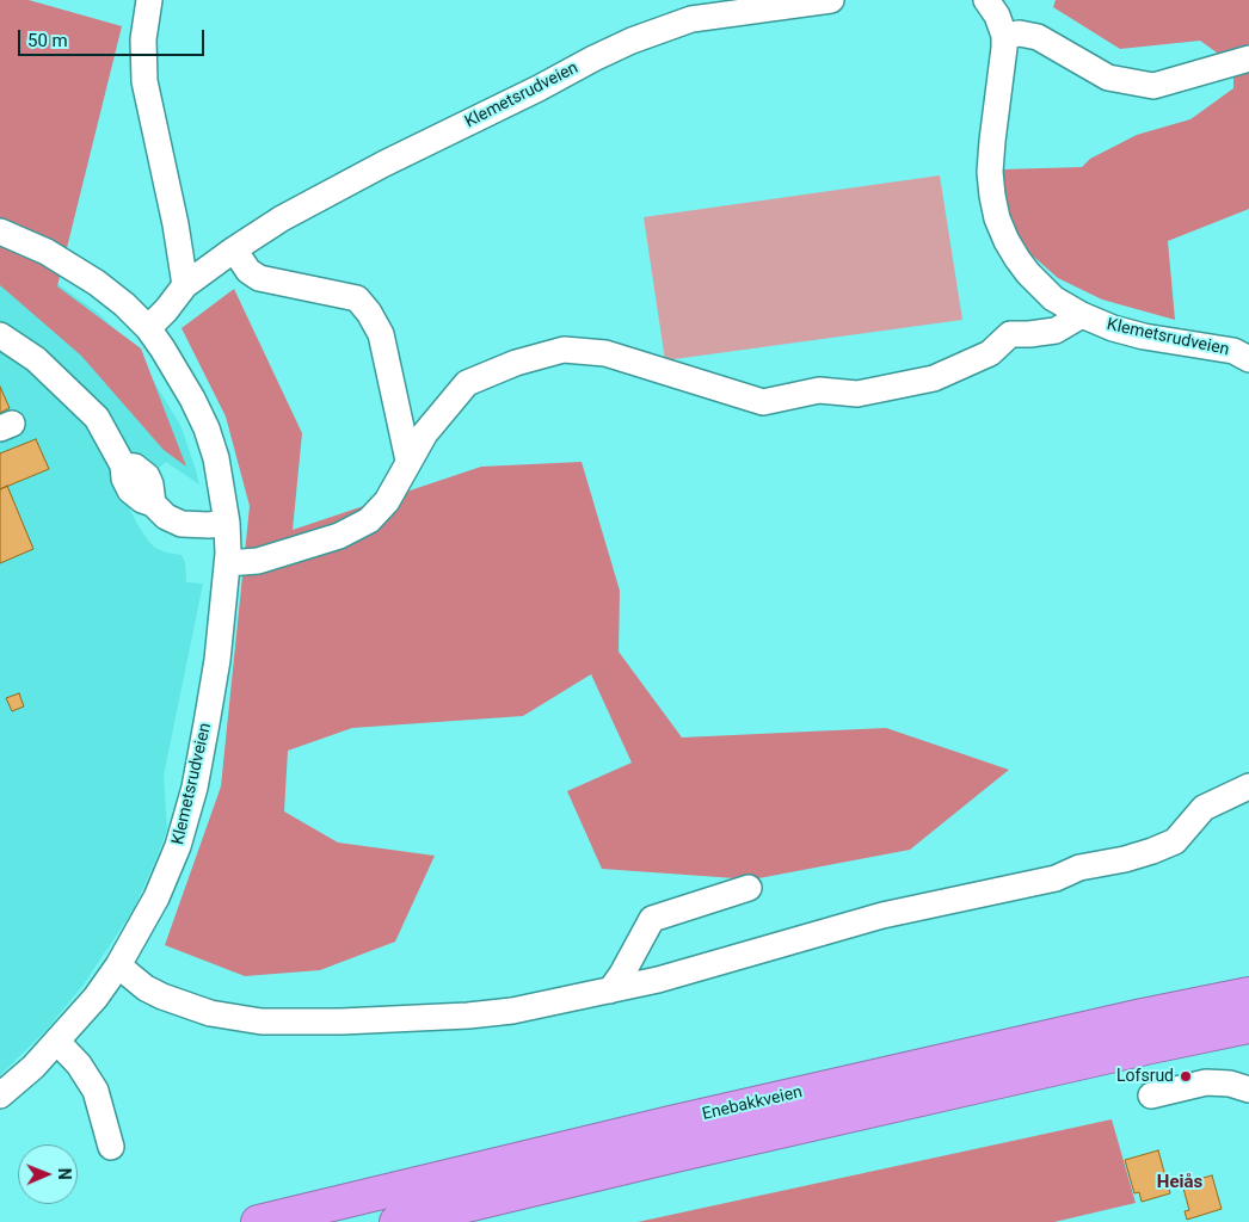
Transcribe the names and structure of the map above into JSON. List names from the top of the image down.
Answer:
{
  "streets": {
    "highway": ["Enebakkveien"],
    "street": ["Klemetsrudveien"]
  },
  "districts": ["Heiås"],
  "places": ["Lofsrud"],
  "scale_bar": "50 m",
  "north": "right"
}
